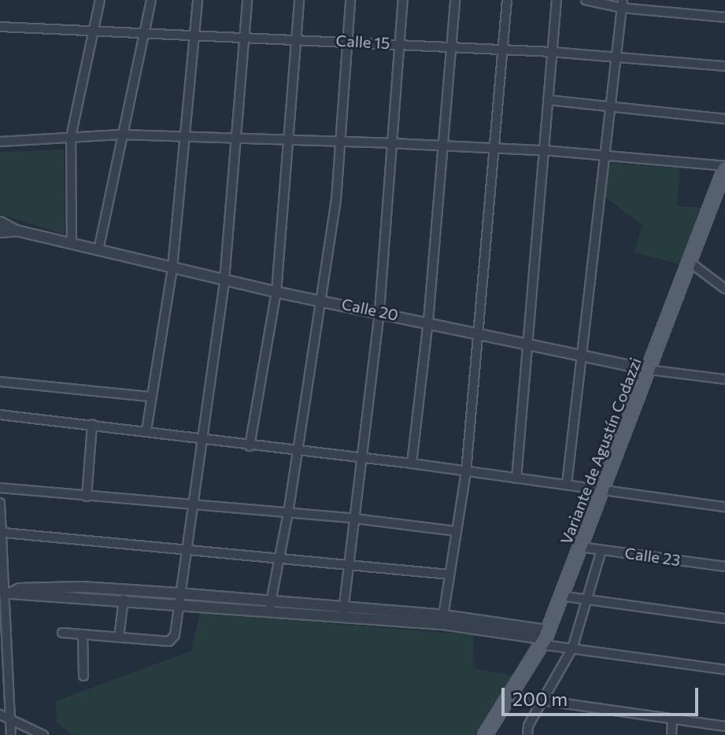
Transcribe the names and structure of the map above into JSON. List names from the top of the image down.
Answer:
{
  "streets": {
    "main road": ["Variante de Agustín Codazzi"],
    "street": ["Calle 15", "Calle 20", "Calle 23"]
  },
  "crossings": [
    ["Calle 20", "Variante de Agustín Codazzi"],
    ["Variante de Agustín Codazzi", "Calle 23"]
  ],
  "scale_bar": "200 m"
}
